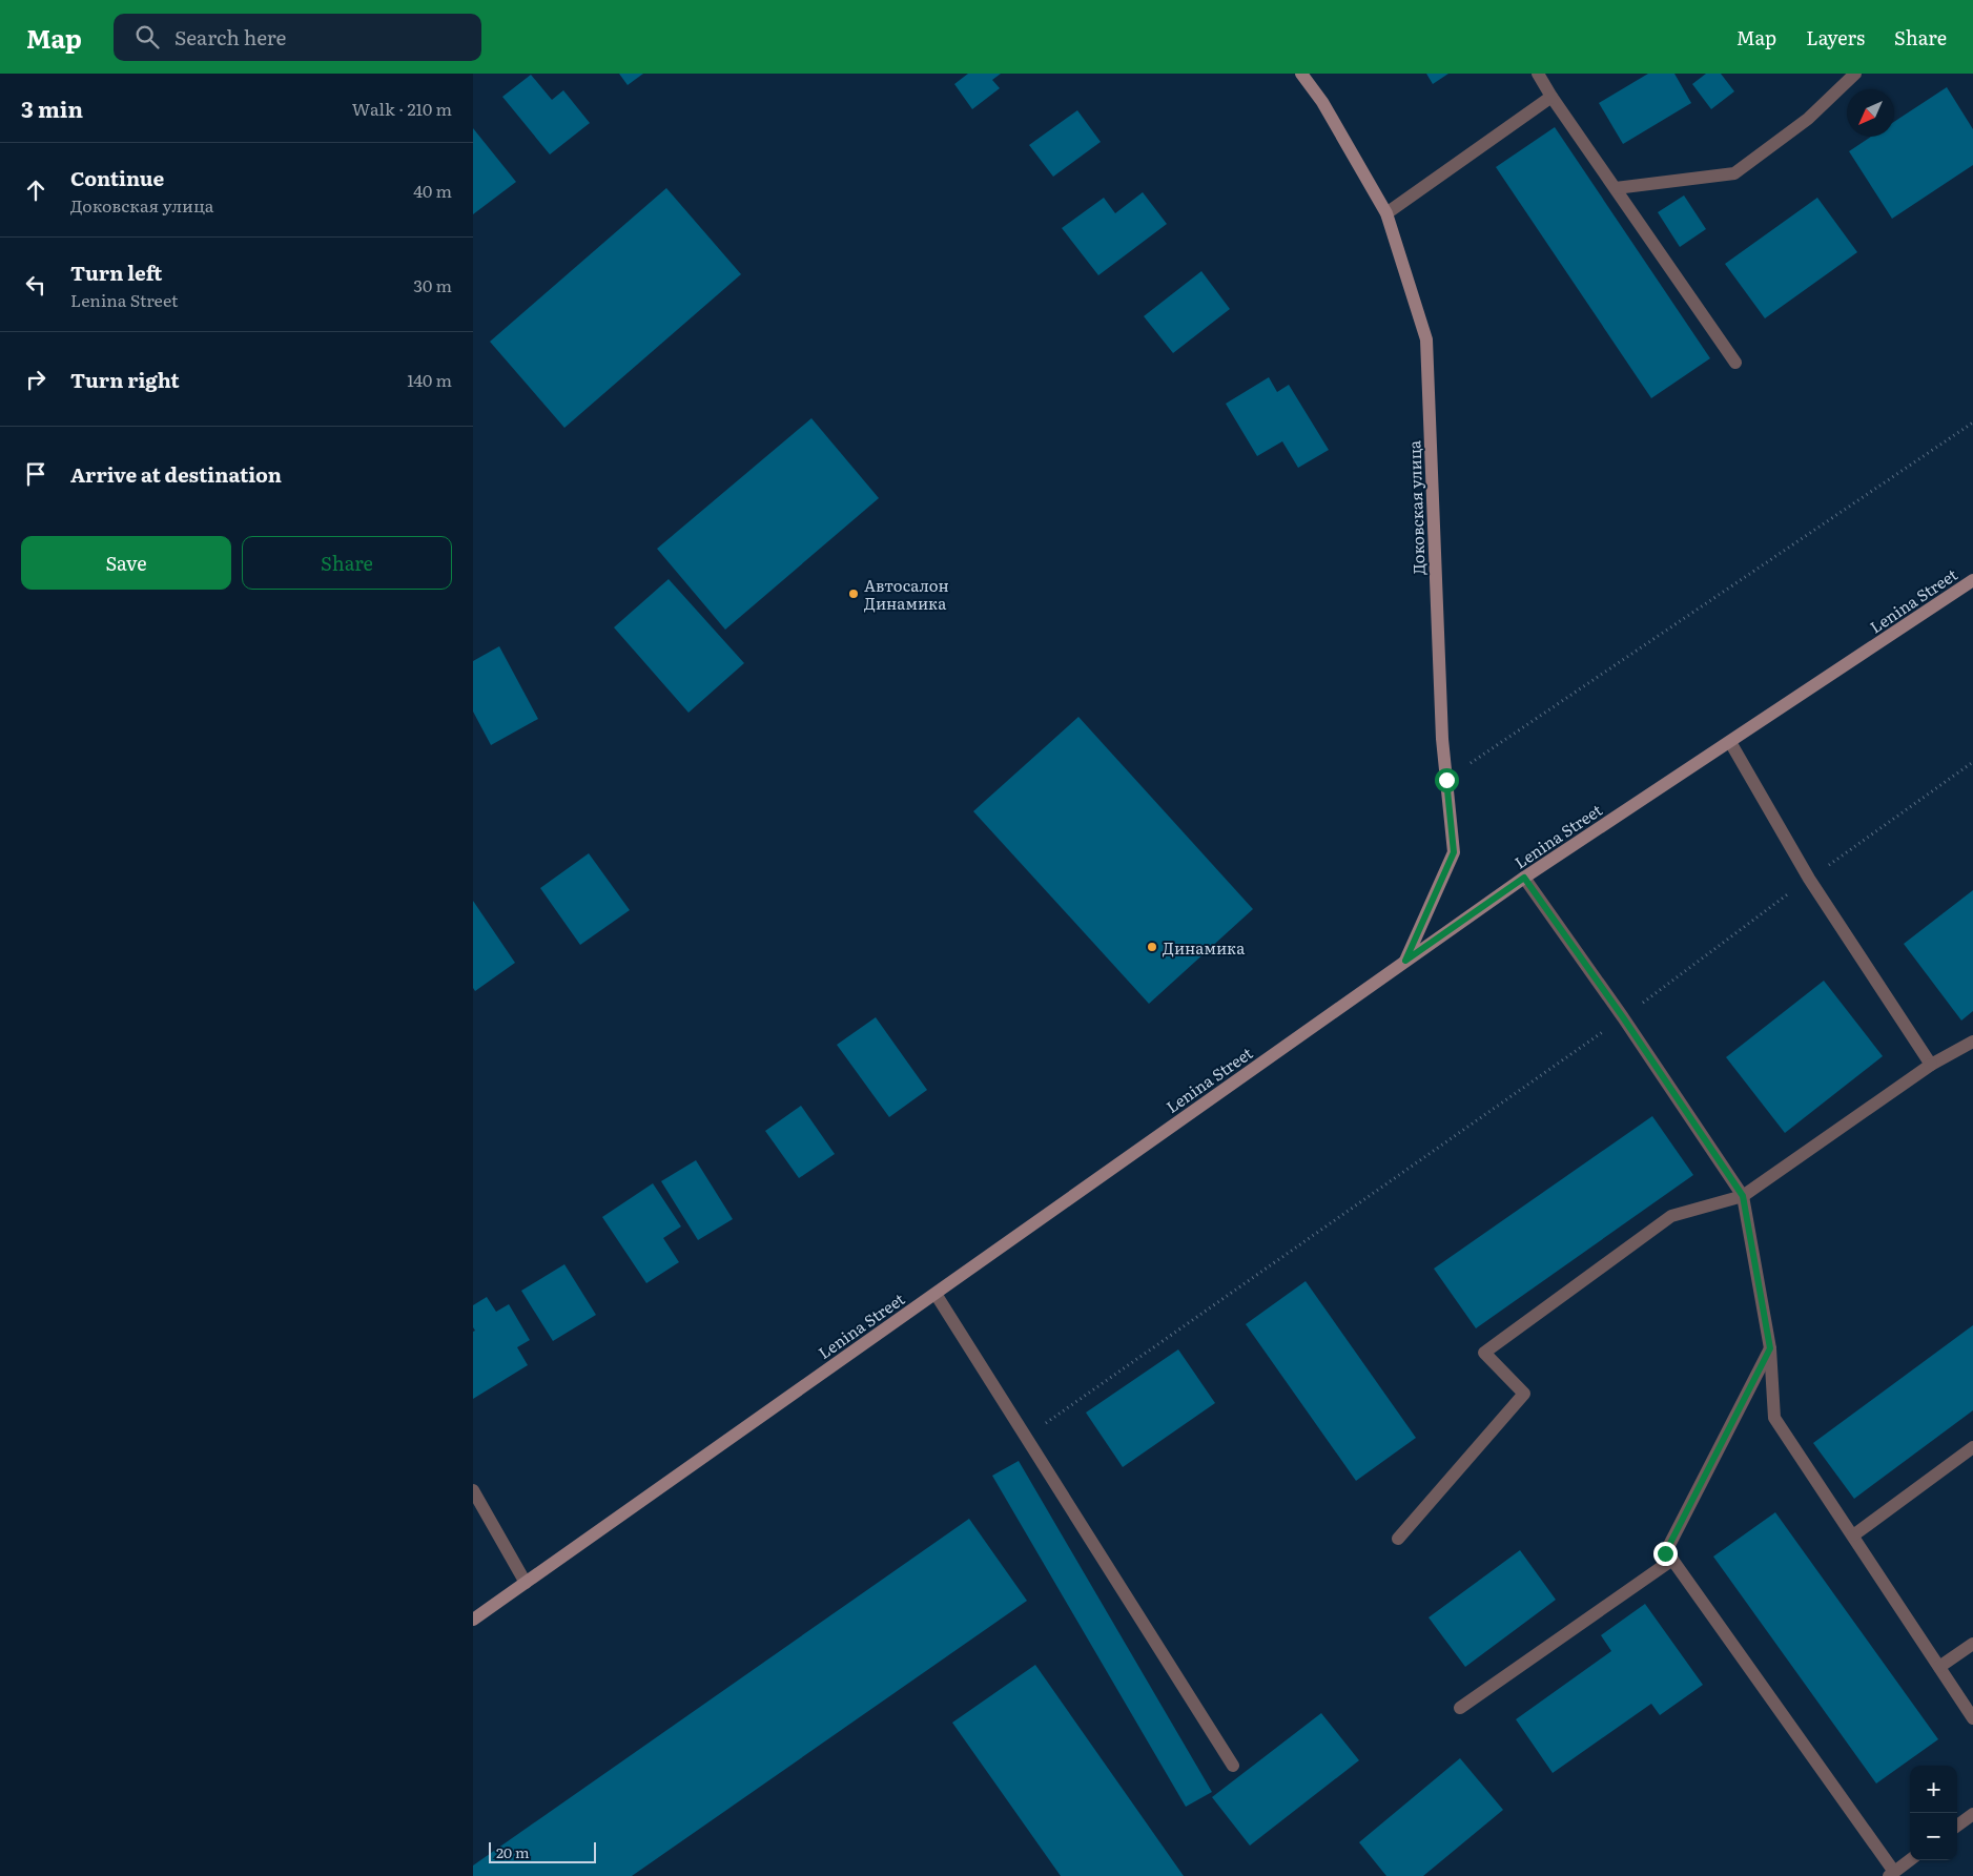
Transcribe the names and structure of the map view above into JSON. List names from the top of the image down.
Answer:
{
  "streets": {
    "main road": ["Доковская улица", "Lenina Street"]
  },
  "crossings": [
    ["Доковская улица", "Lenina Street"]
  ],
  "places": ["Автосалон Динамика", "Динамика"],
  "scale_bar": "20 m",
  "north": "bottom left",
  "page": {
    "header": "Map",
    "search": "Search here",
    "nav": ["Map", "Layers", "Share"],
    "heading": ["3 min", "Walk · 210 m"],
    "list": [
      ["Continue", "Доковская улица", "40 m"],
      ["Turn left", "Lenina Street", "30 m"],
      ["Turn right", "140 m"],
      "Arrive at destination"
    ],
    "buttons": ["Save", "Share"],
    "map_buttons": ["+", "−"],
    "scale": "20 m"
  }
}
